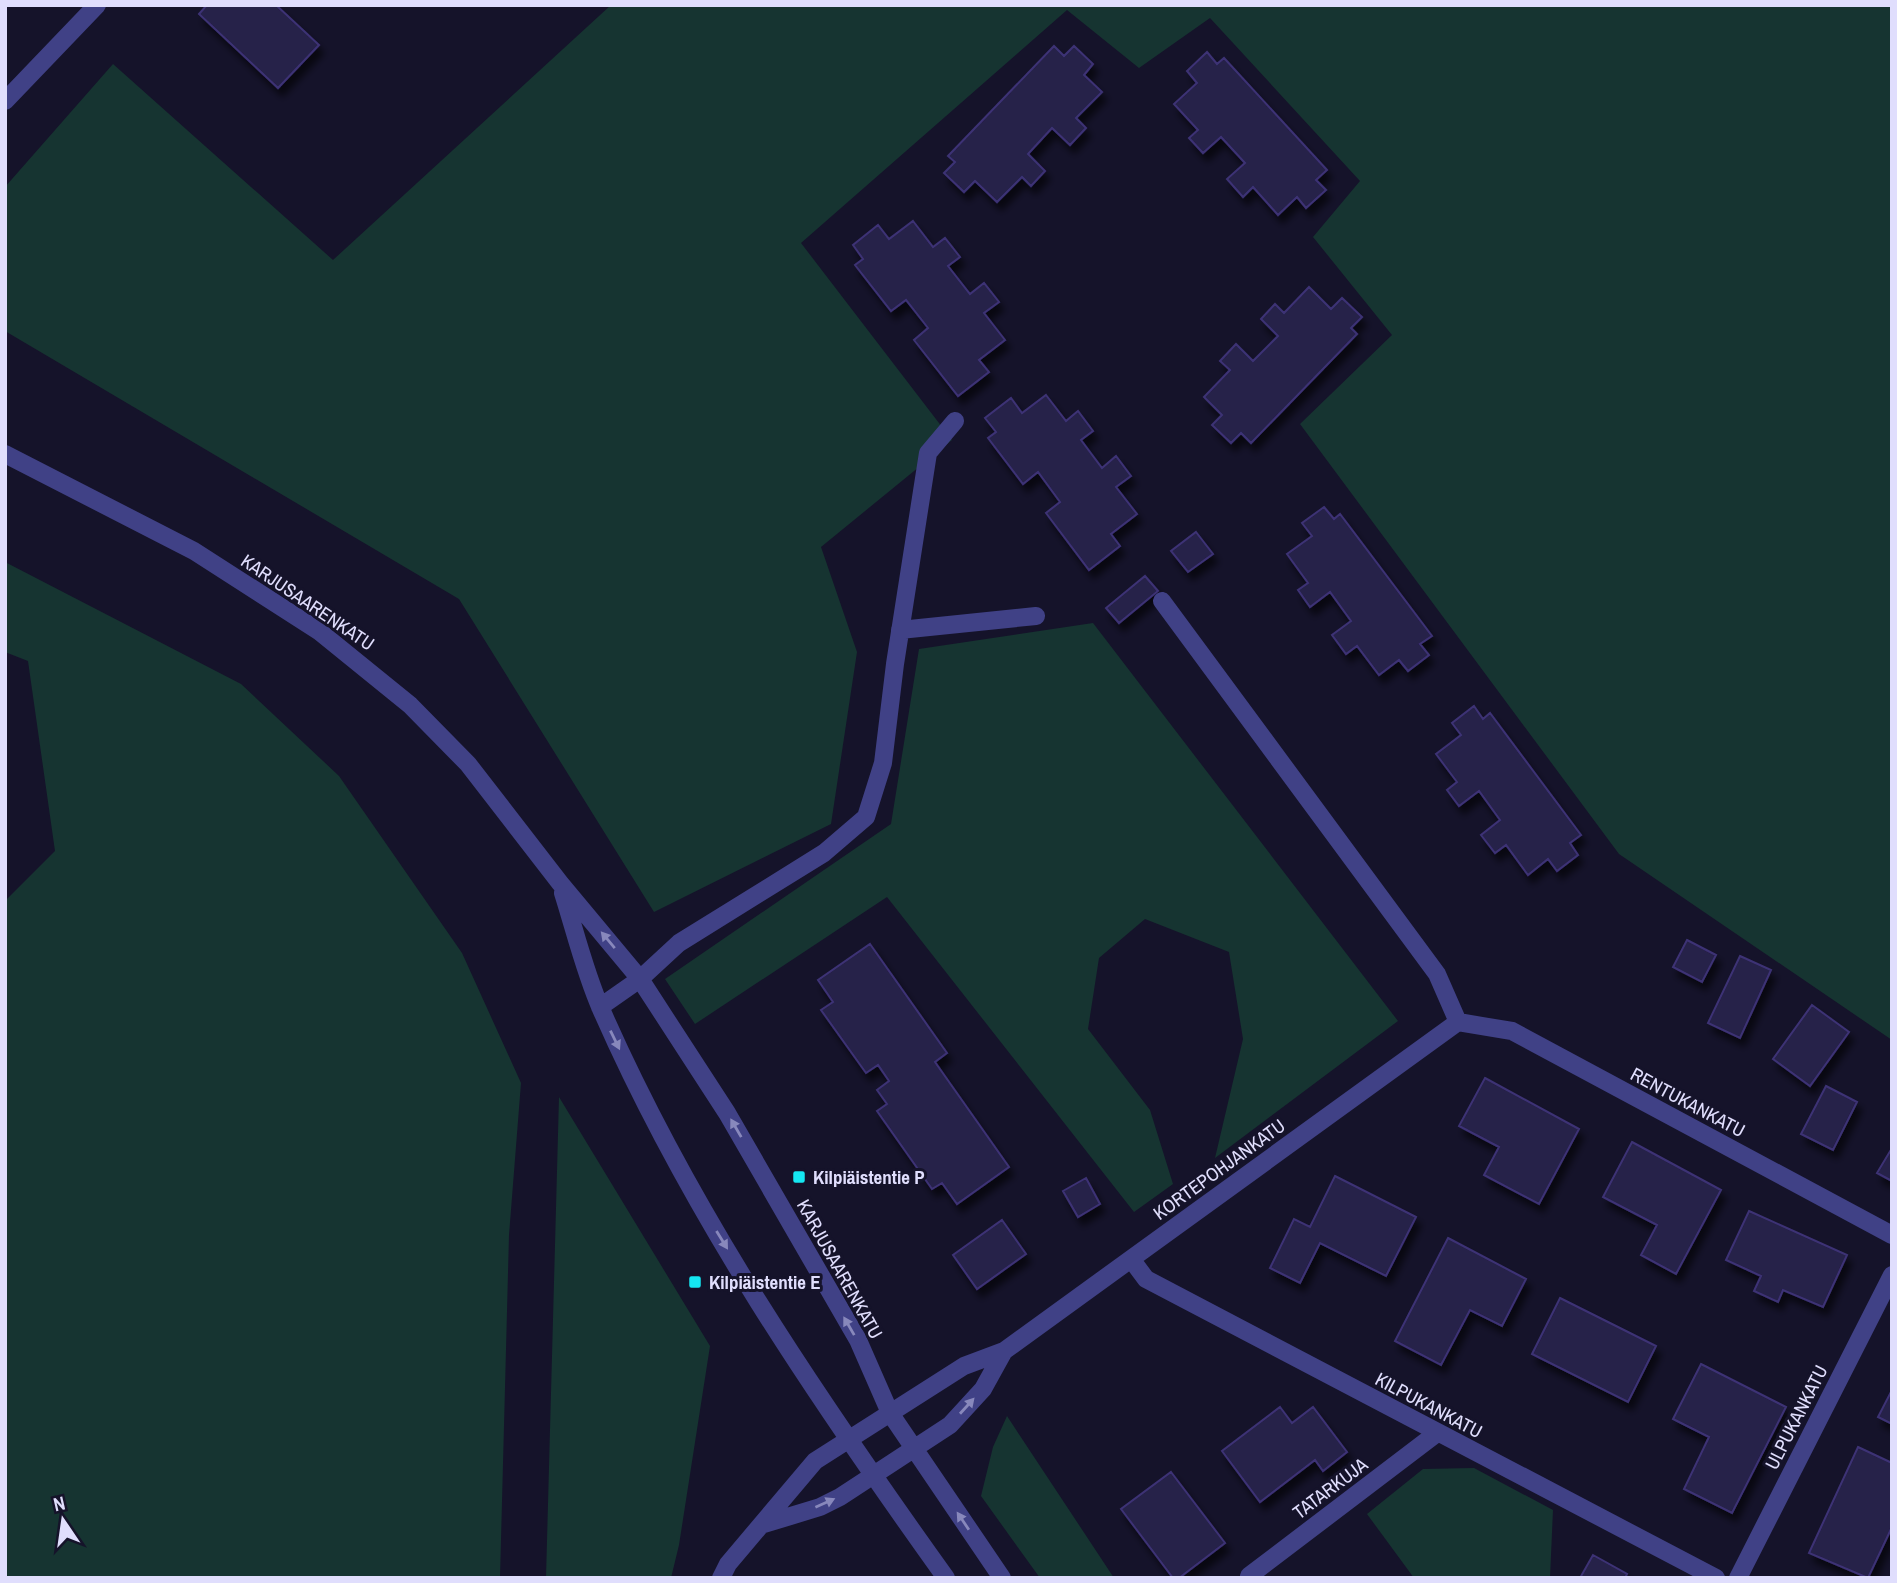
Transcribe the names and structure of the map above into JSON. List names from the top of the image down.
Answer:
{
  "streets": {
    "street": [
      "KARJUSAARENKATU",
      "RENTUKANKATU",
      "KORTEPOHJANKATU",
      "KILPUKANKATU",
      "ULPUKANKATU",
      "TATARKUJA"
    ]
  },
  "crossings": [
    ["KARJUSAARENKATU", "KORTEPOHJANKATU"],
    ["RENTUKANKATU", "KORTEPOHJANKATU"],
    ["KORTEPOHJANKATU", "KILPUKANKATU"],
    ["KILPUKANKATU", "TATARKUJA"]
  ],
  "places": {
    "transit": ["Kilpiäistentie P", "Kilpiäistentie E"]
  },
  "north": "top"
}
